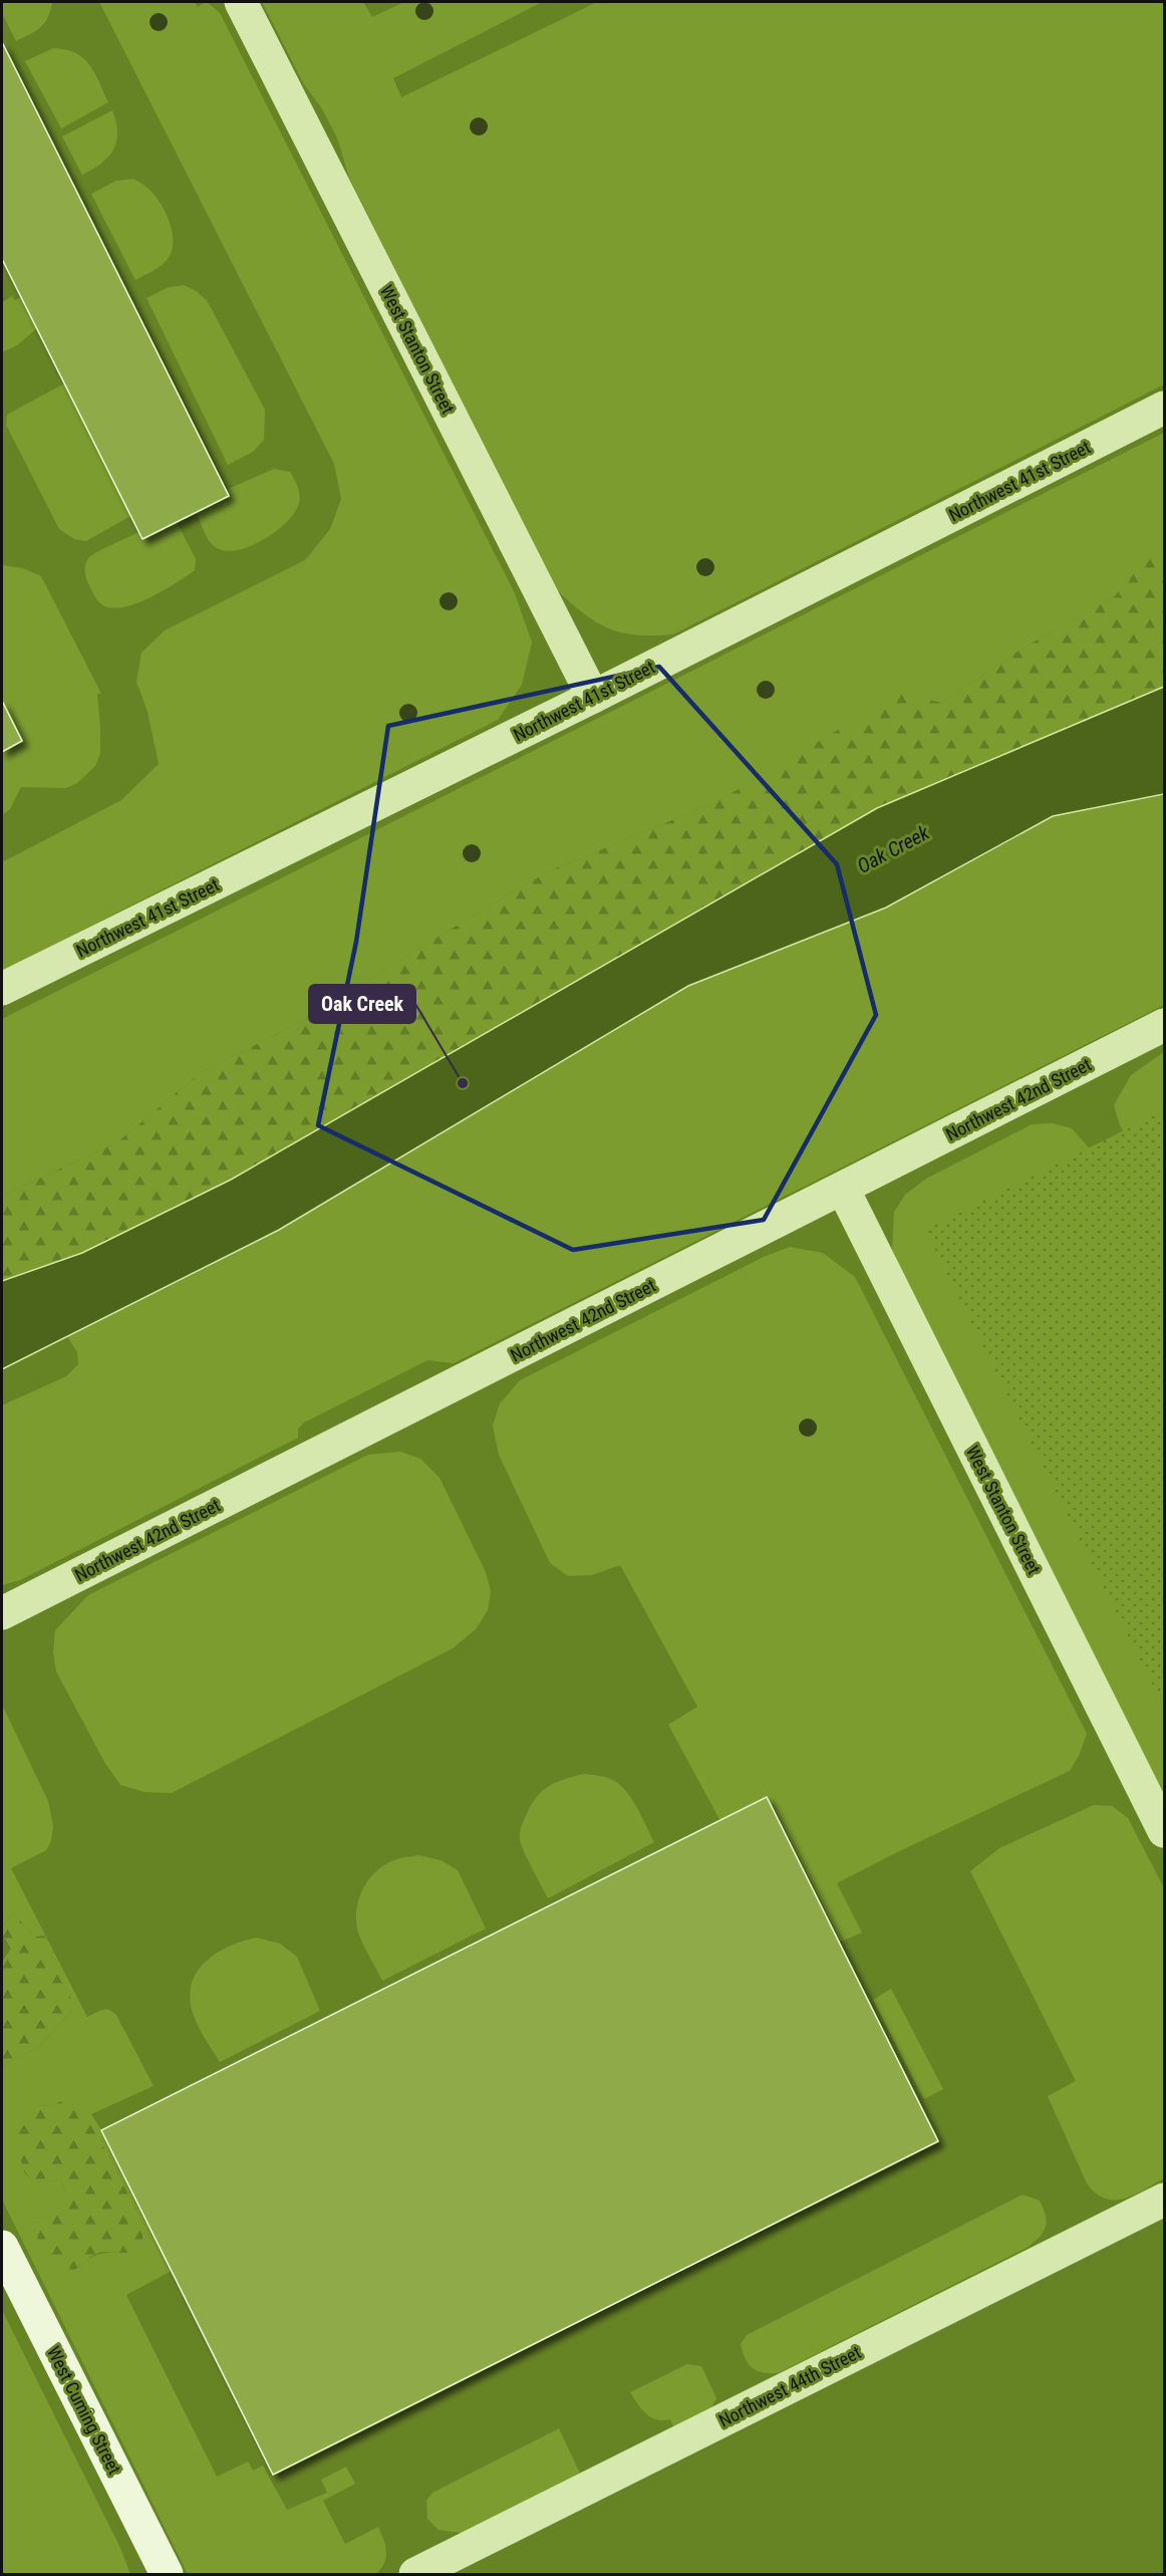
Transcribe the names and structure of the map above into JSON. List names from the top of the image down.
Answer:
{
  "streets": {
    "street": [
      "West Stanton Street",
      "Northwest 41st Street",
      "Northwest 42nd Street",
      "Northwest 44th Street",
      "West Cuming Street"
    ]
  },
  "crossings": [
    ["West Stanton Street", "Northwest 41st Street"],
    ["West Stanton Street", "Northwest 42nd Street"]
  ],
  "water": ["Oak Creek"],
  "places": ["Oak Creek"]
}
